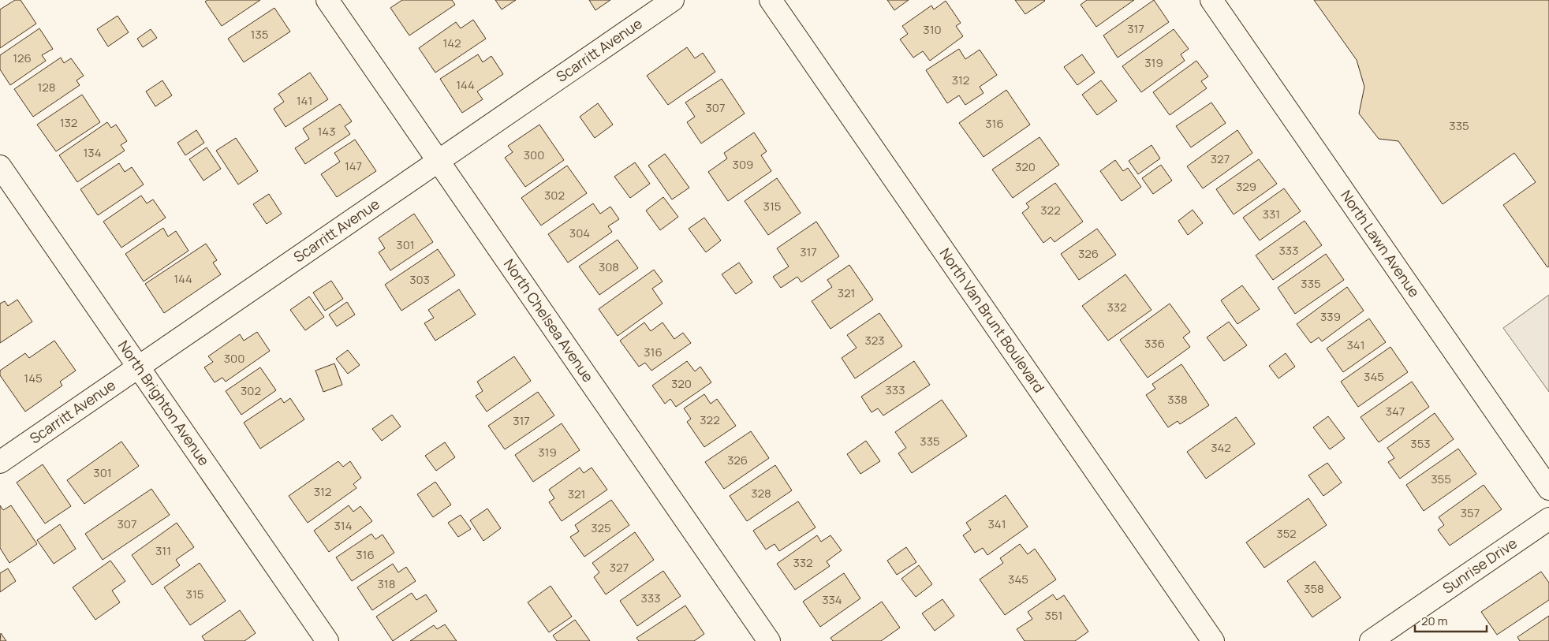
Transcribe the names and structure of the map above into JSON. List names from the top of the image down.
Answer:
{
  "streets": {
    "street": [
      "Scarritt Avenue",
      "North Lawn Avenue",
      "North Chelsea Avenue",
      "North Van Brunt Boulevard",
      "North Brighton Avenue",
      "Sunrise Drive"
    ]
  },
  "crossings": [
    ["Scarritt Avenue", "North Chelsea Avenue"],
    ["Scarritt Avenue", "North Brighton Avenue"]
  ],
  "house_numbers": [
    "317",
    "310",
    "135",
    "142",
    "126",
    "319",
    "312",
    "144",
    "128",
    "141",
    "307",
    "132",
    "316",
    "335",
    "143",
    "134",
    "300",
    "327",
    "309",
    "147",
    "320",
    "329",
    "302",
    "315",
    "322",
    "331",
    "304",
    "301",
    "333",
    "317",
    "326",
    "308",
    "144",
    "303",
    "335",
    "321",
    "332",
    "339",
    "323",
    "336",
    "341",
    "316",
    "300",
    "345",
    "145",
    "320",
    "333",
    "302",
    "338",
    "347",
    "322",
    "317",
    "335",
    "353",
    "342",
    "319",
    "326",
    "301",
    "355",
    "312",
    "328",
    "321",
    "357",
    "307",
    "341",
    "314",
    "325",
    "352",
    "311",
    "316",
    "332",
    "327",
    "345",
    "318",
    "358",
    "315",
    "333",
    "334",
    "351"
  ],
  "scale_bar": "20 m"
}
